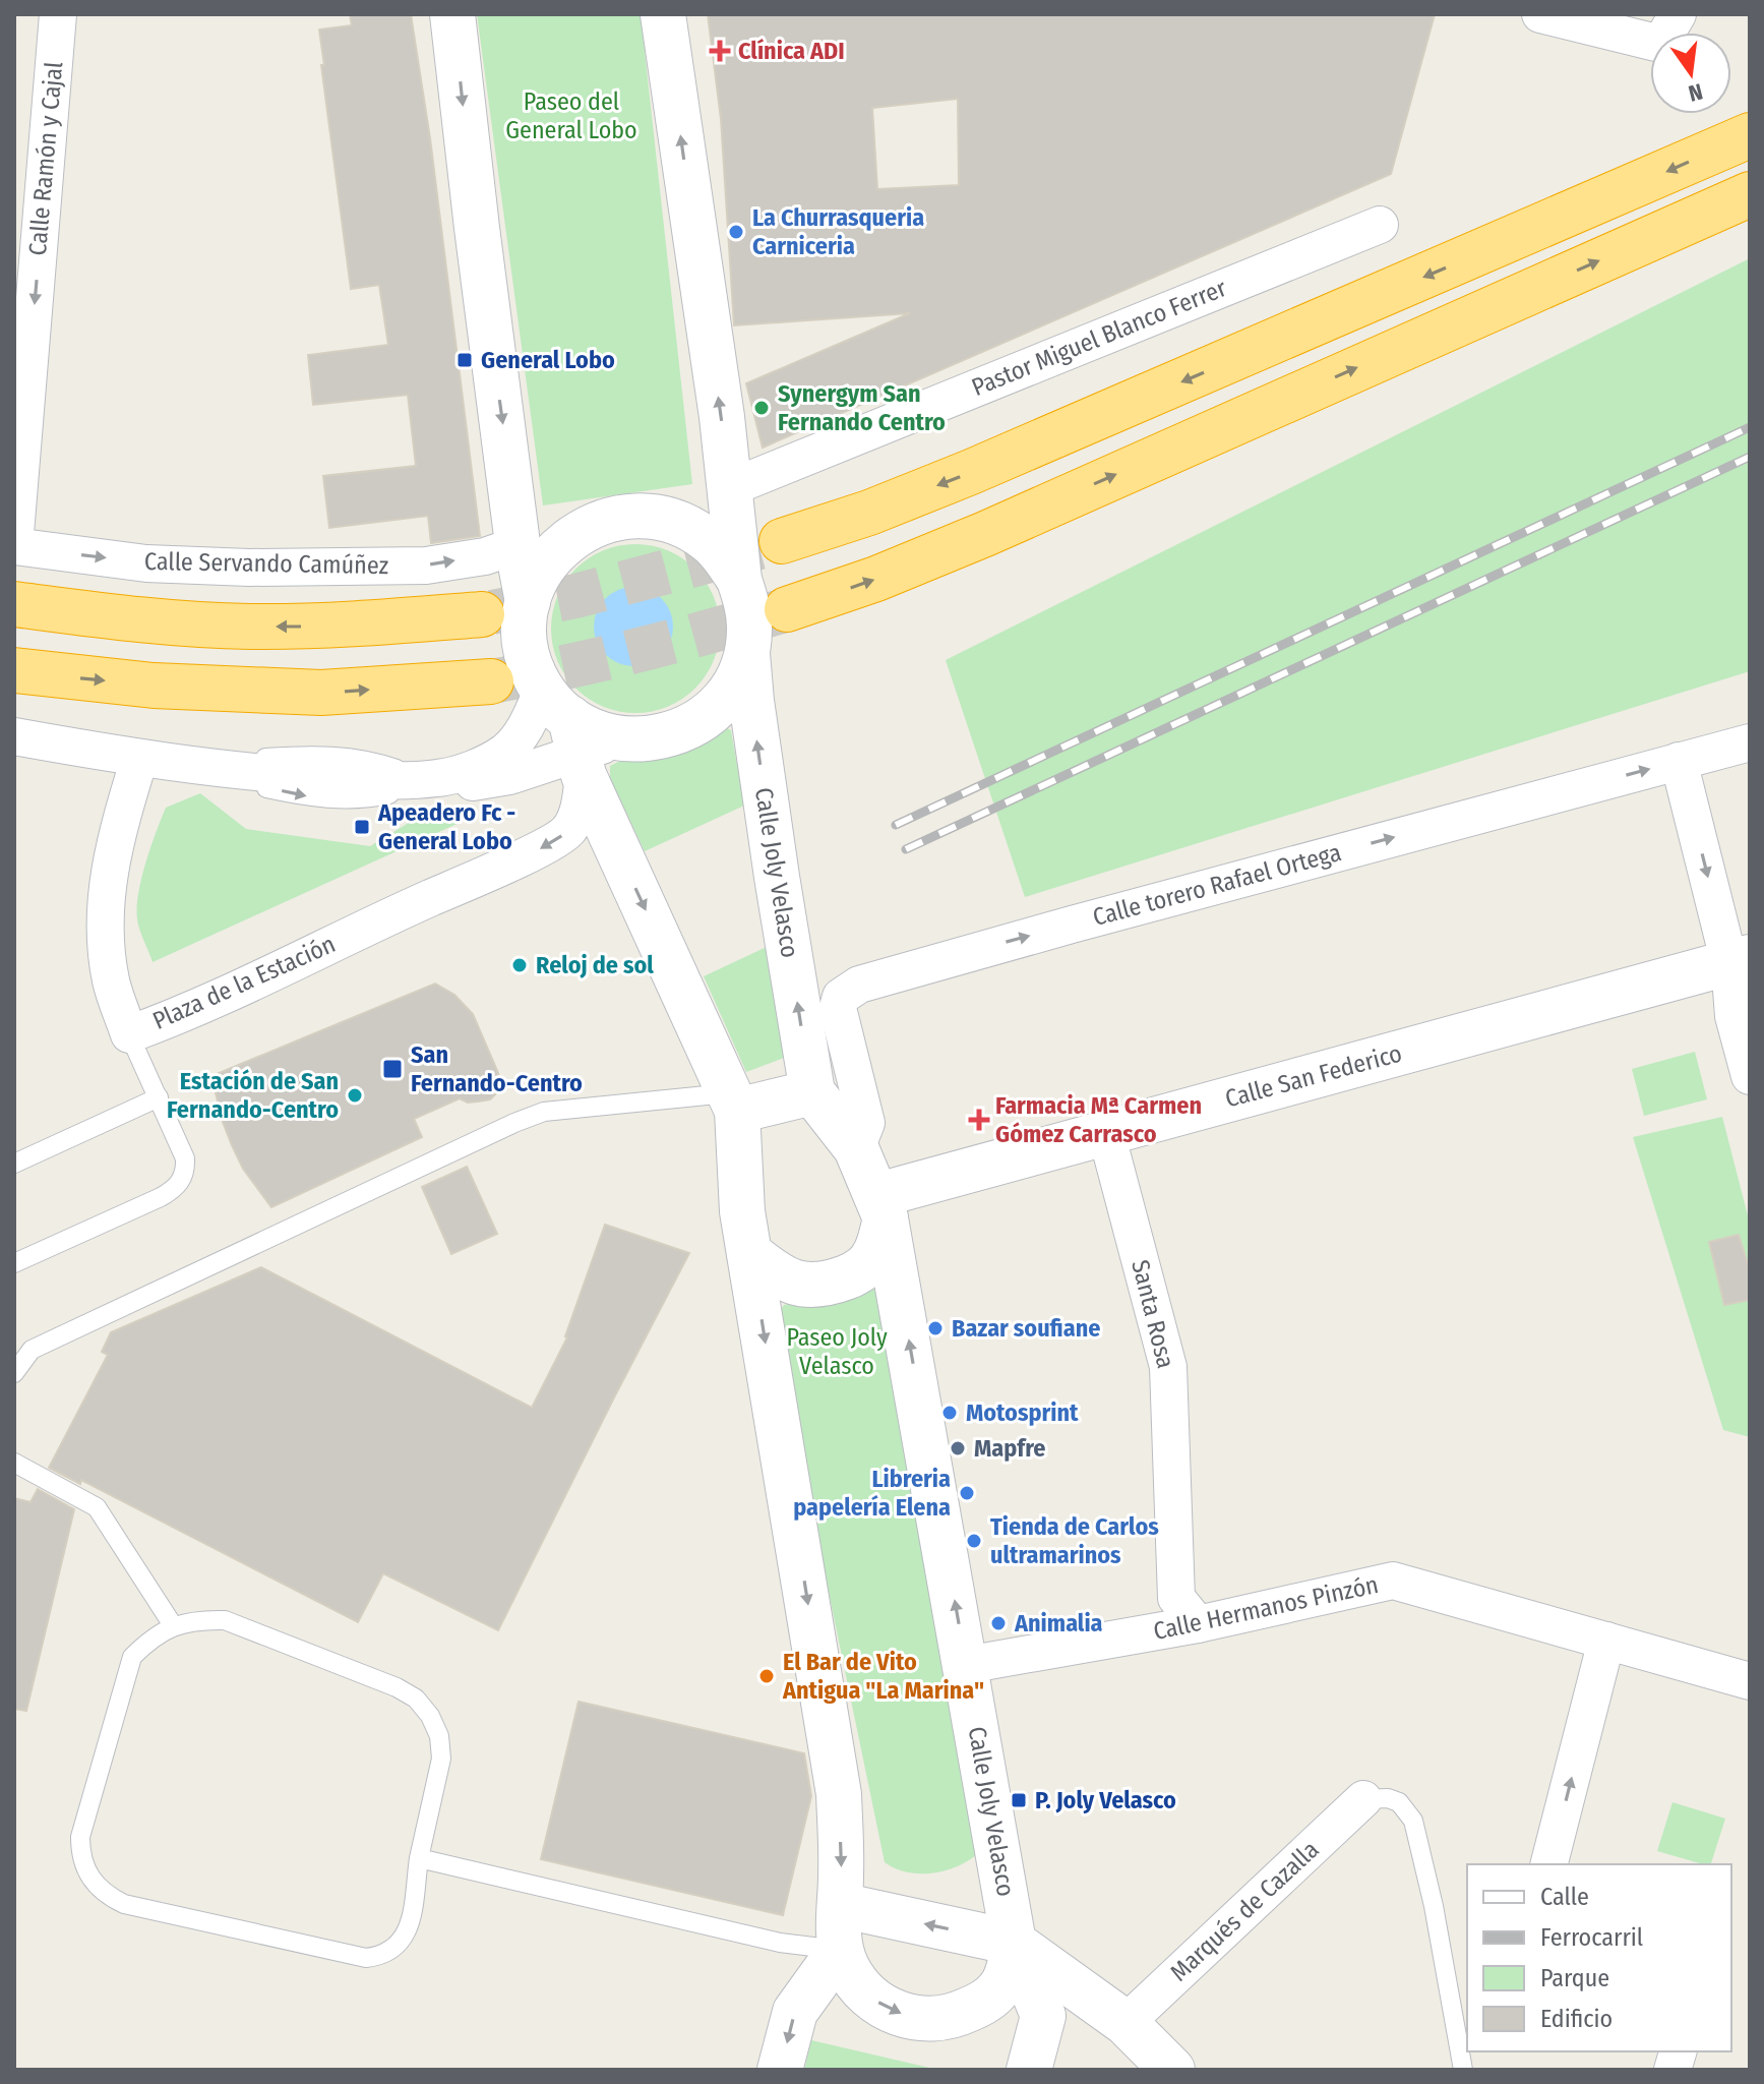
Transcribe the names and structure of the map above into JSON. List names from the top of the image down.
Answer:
{
  "streets": {
    "street": [
      "Calle Ramón y Cajal",
      "Pastor Miguel Blanco Ferrer",
      "Calle Servando Camúñez",
      "Calle Joly Velasco",
      "Calle torero Rafael Ortega",
      "Plaza de la Estación",
      "Calle San Federico",
      "Santa Rosa",
      "Calle Hermanos Pinzón",
      "Marqués de Cazalla"
    ]
  },
  "crossings": [
    ["Calle Ramón y Cajal", "Calle Servando Camúñez"],
    ["Calle Joly Velasco", "Calle torero Rafael Ortega"],
    ["Calle Joly Velasco", "Plaza de la Estación"],
    ["Calle Joly Velasco", "Calle San Federico"],
    ["Calle Joly Velasco", "Calle Hermanos Pinzón"],
    ["Calle torero Rafael Ortega", "Calle San Federico"],
    ["Calle San Federico", "Santa Rosa"],
    ["Santa Rosa", "Calle Hermanos Pinzón"]
  ],
  "one_way": ["Calle Ramón y Cajal", "Calle torero Rafael Ortega", "Plaza de la Estación"],
  "parks": ["Paseo del General Lobo", "Paseo Joly Velasco"],
  "places": {
    "health": ["Clínica ADI", "Farmacia Mª Carmen Gómez Carrasco"],
    "other": [
      "La Churrasqueria Carniceria",
      "Synergym San Fernando Centro",
      "Reloj de sol",
      "Estación de San Fernando-Centro",
      "Bazar soufiane",
      "Motosprint",
      "Mapfre",
      "Libreria papelería Elena",
      "Tienda de Carlos ultramarinos",
      "Animalia",
      "El Bar de Vito Antigua \"La Marina\""
    ],
    "transit": [
      "General Lobo",
      "Apeadero Fc - General Lobo",
      "San Fernando-Centro",
      "P. Joly Velasco"
    ]
  },
  "legend": [
    "Calle",
    "Ferrocarril",
    "Parque",
    "Edificio"
  ],
  "north": "bottom"
}
